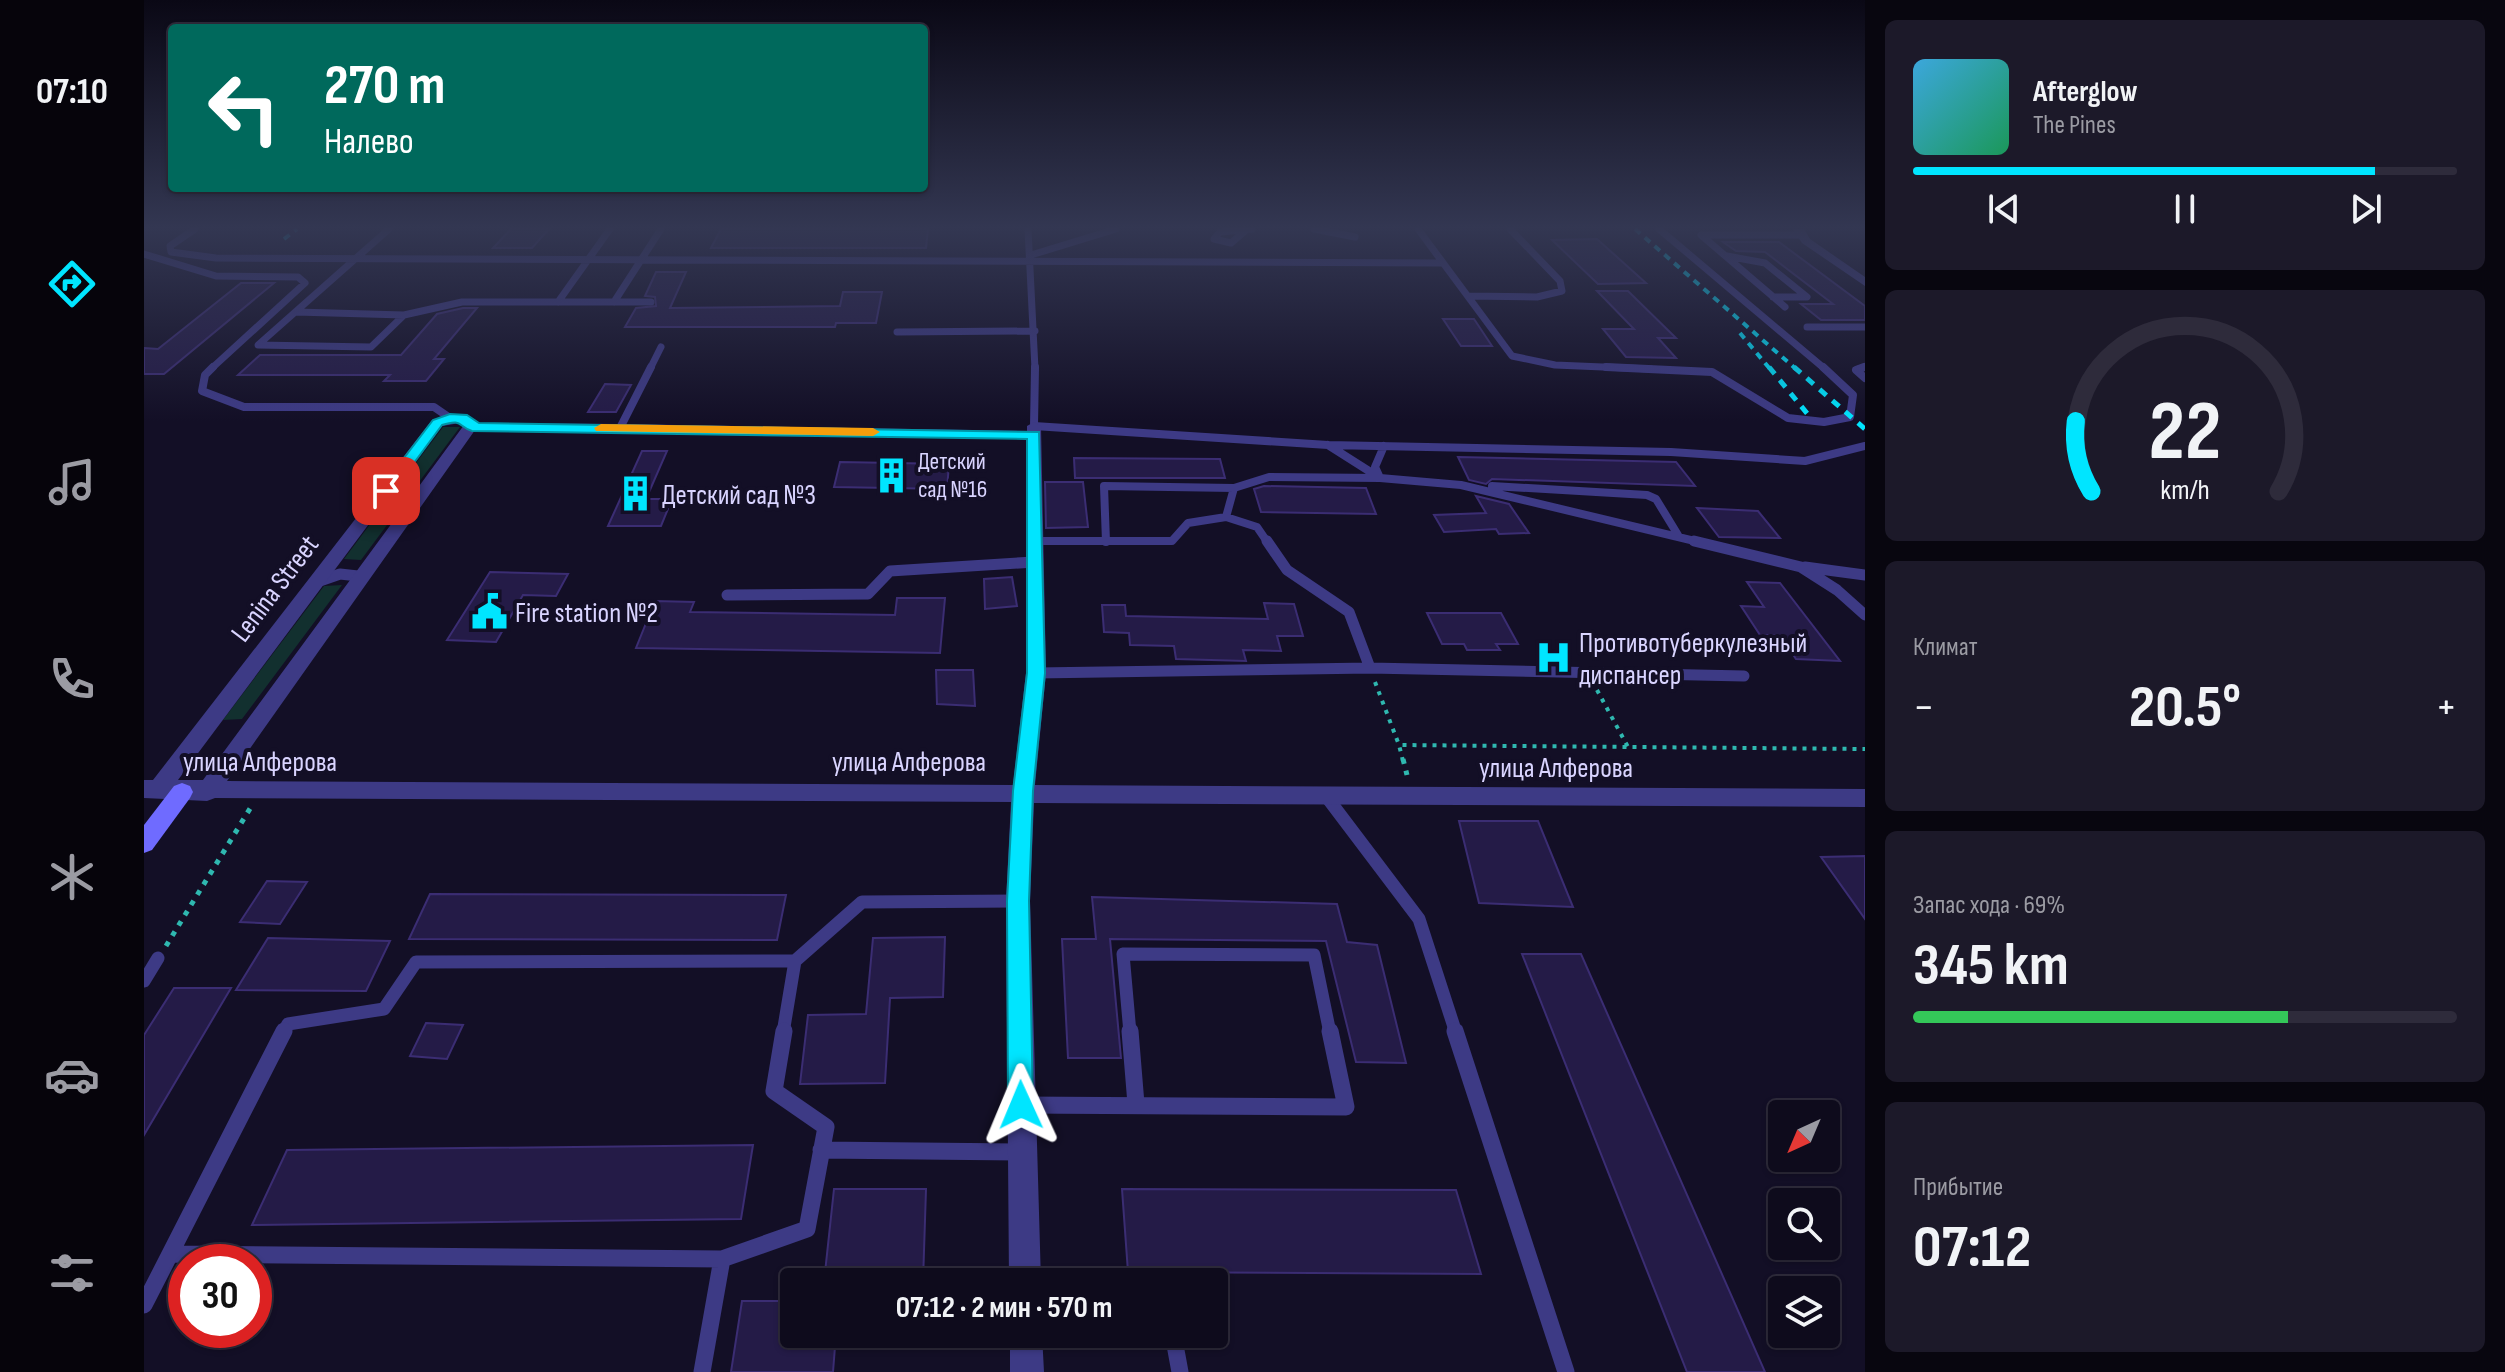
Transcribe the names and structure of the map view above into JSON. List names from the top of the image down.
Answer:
{
  "streets": {
    "street": ["Lenina Street", "улица Алферова"]
  },
  "crossings": [
    ["Lenina Street", "улица Алферова"]
  ],
  "places": {
    "building": ["Детский сад №16", "Детский сад №3"],
    "public building": ["Fire station №2"],
    "hospital": ["Противотуберкулезный диспансер"]
  },
  "north": "bottom left",
  "page": {
    "tabs": "07:10",
    "turn": ["270 m", "Налево"],
    "song": ["Afterglow", "The Pines"],
    "tile": [
      "Климат",
      ["Запас хода · 69%", "345 km"],
      ["Прибытие", "07:12"]
    ],
    "heat": ["−", "20.5°", "+"],
    "limit": "30",
    "trip": "07:12 · 2 мин · 570 m",
    "gauge": ["22", "km/h"]
  }
}
